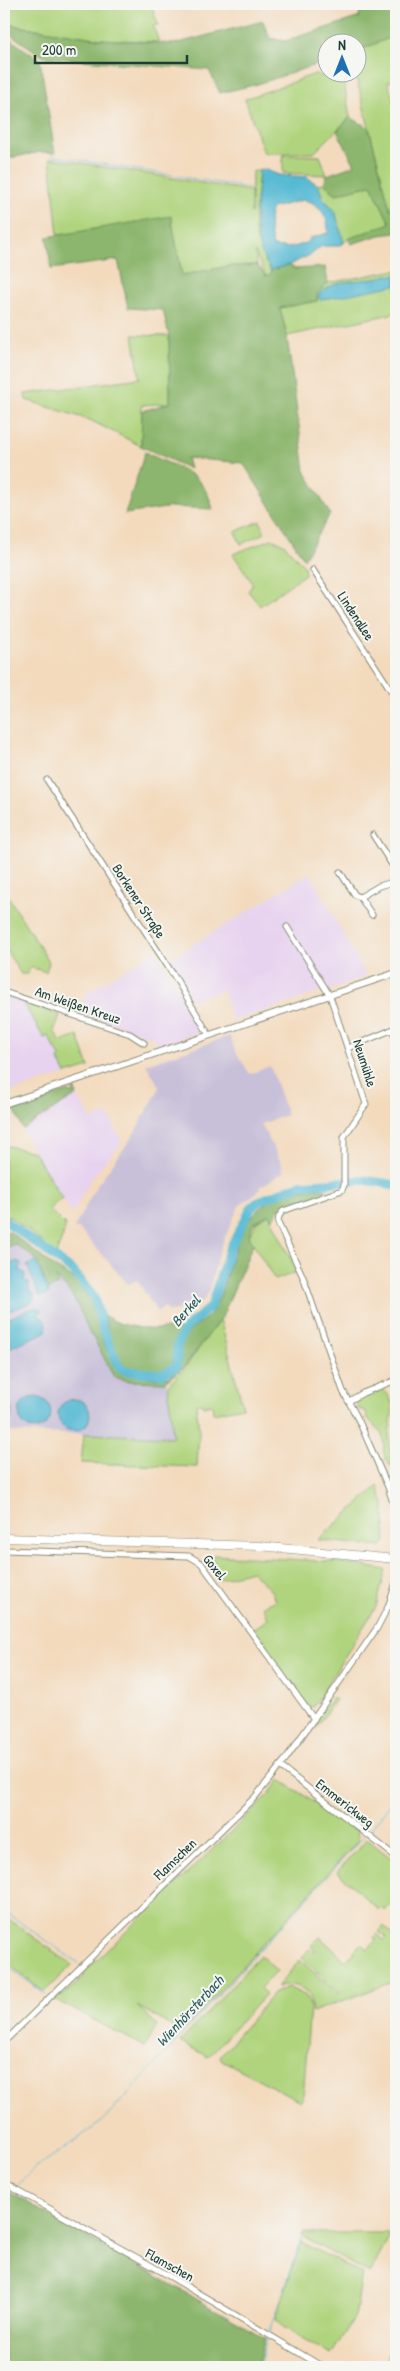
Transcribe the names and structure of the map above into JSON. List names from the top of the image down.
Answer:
{
  "streets": {
    "street": [
      "Lindenallee",
      "Borkener Straße",
      "Am Weißen Kreuz",
      "Neumühle",
      "Goxel",
      "Emmerickweg",
      "Flamschen"
    ]
  },
  "crossings": [
    ["Goxel", "Flamschen"],
    ["Emmerickweg", "Flamschen"]
  ],
  "water": ["Berkel", "Wienhörsterbach"],
  "scale_bar": "200 m",
  "north": "top"
}
